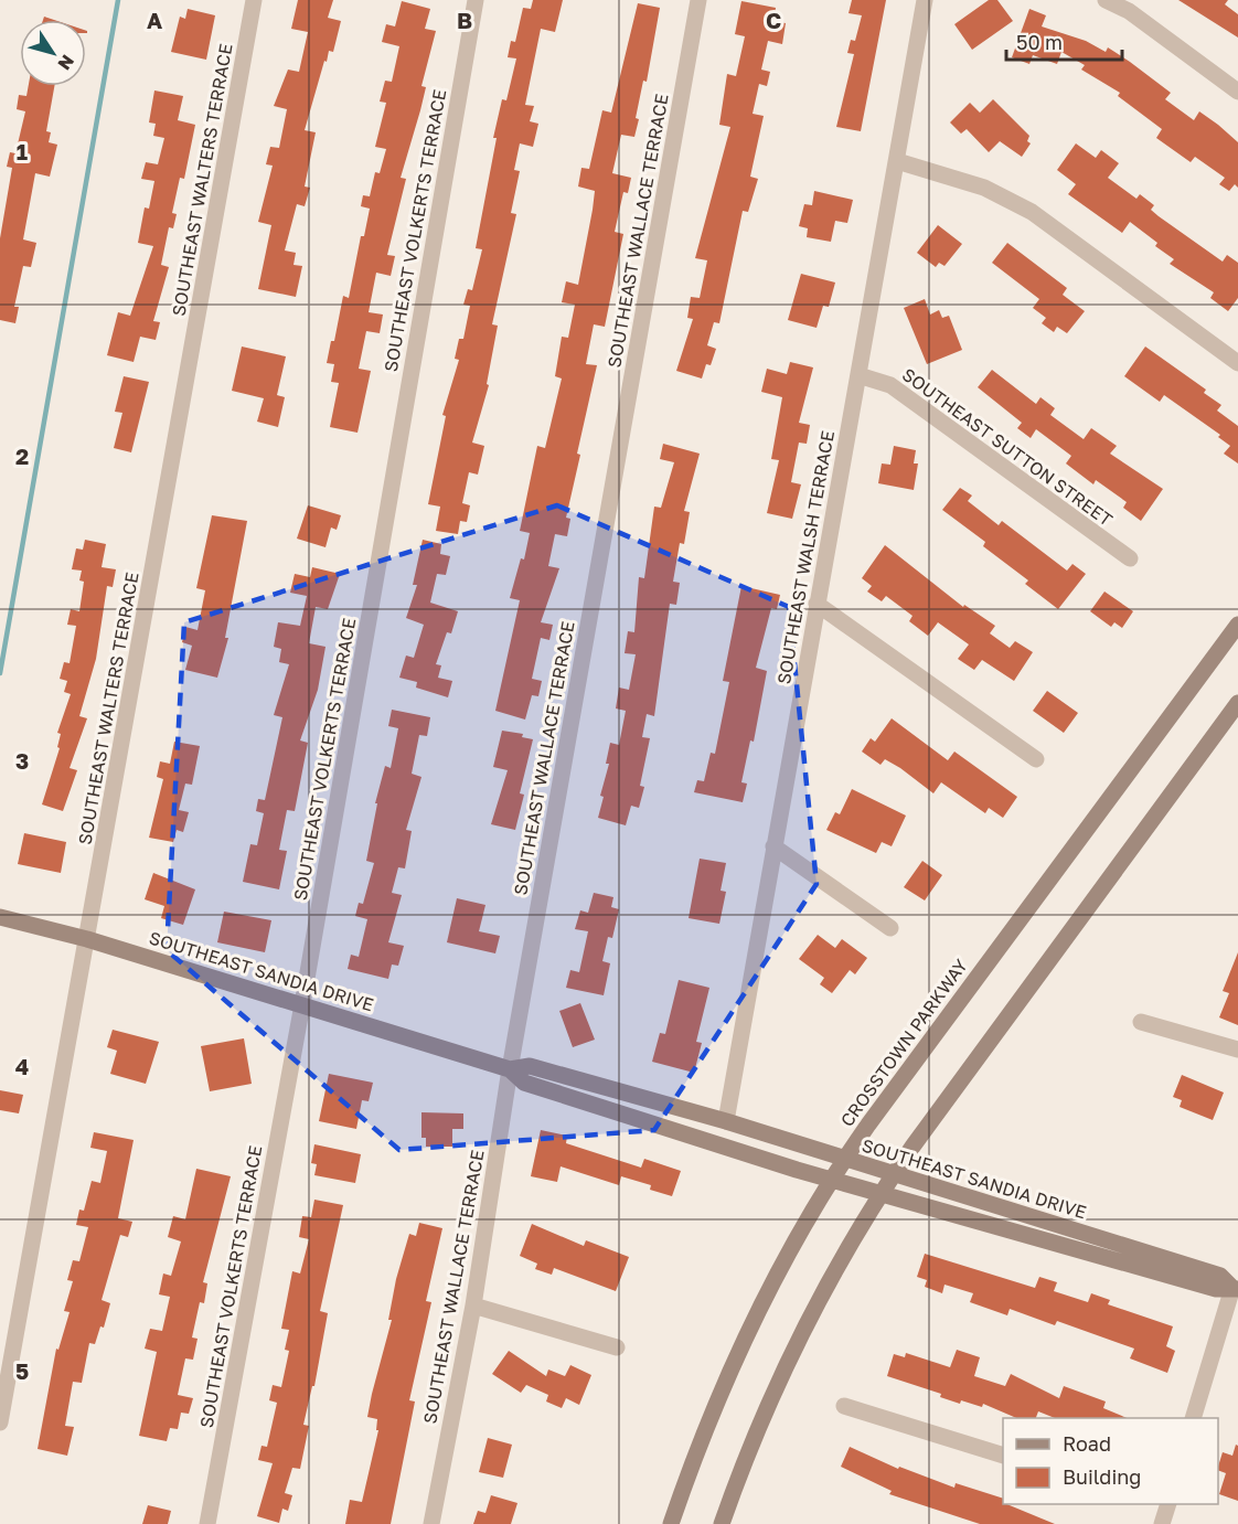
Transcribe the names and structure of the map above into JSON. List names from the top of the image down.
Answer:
{
  "streets": {
    "street": [
      "SOUTHEAST WALTERS TERRACE",
      "SOUTHEAST VOLKERTS TERRACE",
      "SOUTHEAST WALLACE TERRACE",
      "SOUTHEAST SUTTON STREET",
      "SOUTHEAST WALSH TERRACE",
      "SOUTHEAST SANDIA DRIVE",
      "CROSSTOWN PARKWAY"
    ]
  },
  "crossings": [
    ["SOUTHEAST WALTERS TERRACE", "SOUTHEAST SANDIA DRIVE"],
    ["SOUTHEAST VOLKERTS TERRACE", "SOUTHEAST SANDIA DRIVE"],
    ["SOUTHEAST WALLACE TERRACE", "SOUTHEAST SANDIA DRIVE"],
    ["SOUTHEAST SUTTON STREET", "SOUTHEAST WALSH TERRACE"],
    ["SOUTHEAST WALSH TERRACE", "SOUTHEAST SANDIA DRIVE"],
    ["SOUTHEAST SANDIA DRIVE", "CROSSTOWN PARKWAY"]
  ],
  "legend": ["Road", "Building"],
  "scale_bar": "50 m",
  "north": "bottom right",
  "grid": {
    "columns": ["A", "B", "C"],
    "rows": [
      "1",
      "2",
      "3",
      "4",
      "5"
    ]
  }
}
